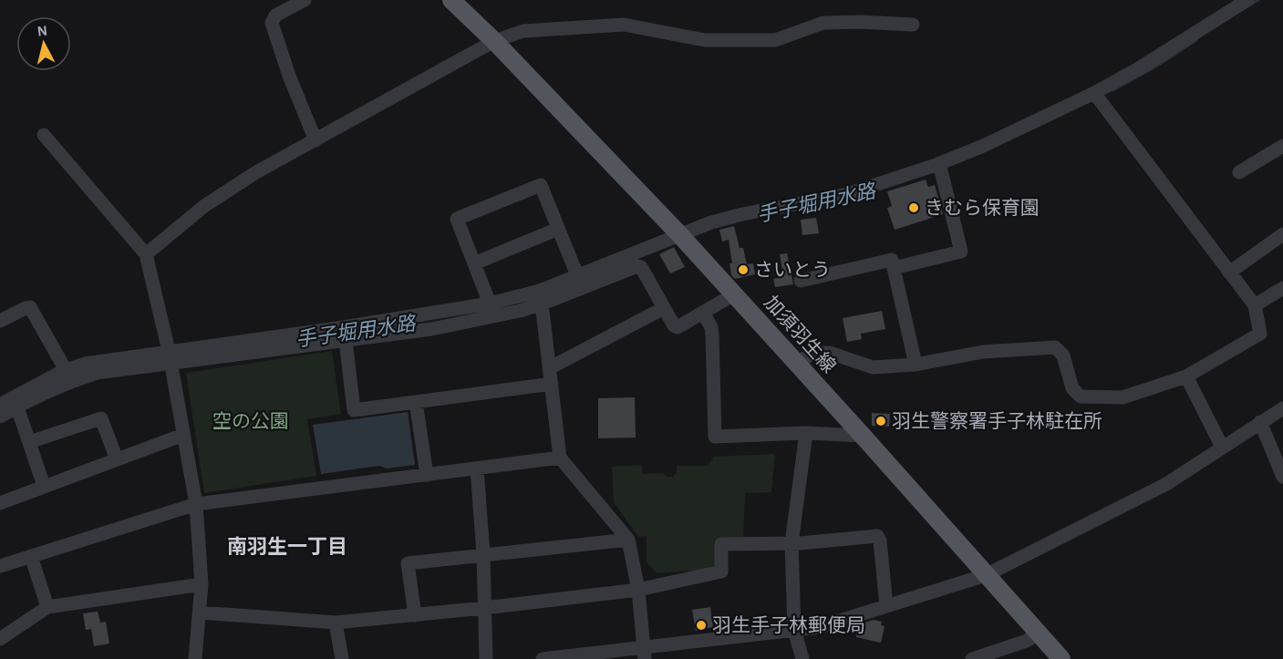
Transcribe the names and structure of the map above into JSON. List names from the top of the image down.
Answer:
{
  "streets": {
    "main road": ["加須羽生線"]
  },
  "districts": ["南羽生一丁目"],
  "water": ["手子堀用水路"],
  "parks": ["空の公園"],
  "places": [
    "きむら保育園",
    "さいとう",
    "羽生警察署手子林駐在所",
    "羽生手子林郵便局"
  ],
  "north": "top"
}
